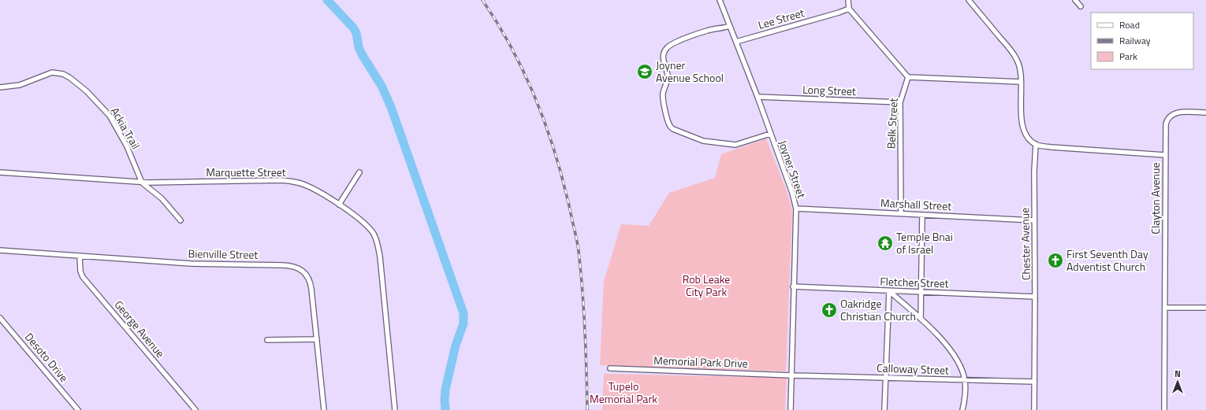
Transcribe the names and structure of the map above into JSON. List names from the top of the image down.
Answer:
{
  "streets": {
    "street": [
      "Lee Street",
      "Long Street",
      "Belk Street",
      "Ackia Trail",
      "Joyner Street",
      "Marquette Street",
      "Clayton Avenue",
      "Marshall Street",
      "Chester Avenue",
      "Bienville Street",
      "Fletcher Street",
      "George Avenue",
      "Desoto Drive",
      "Memorial Park Drive",
      "Calloway Street"
    ]
  },
  "crossings": [
    ["Lee Street", "Joyner Street"],
    ["Long Street", "Belk Street"],
    ["Long Street", "Joyner Street"],
    ["Belk Street", "Marshall Street"],
    ["Ackia Trail", "Marquette Street"],
    ["Joyner Street", "Marshall Street"],
    ["Joyner Street", "Fletcher Street"],
    ["Joyner Street", "Memorial Park Drive"],
    ["Joyner Street", "Calloway Street"],
    ["Clayton Avenue", "Chester Avenue"],
    ["Marshall Street", "Chester Avenue"],
    ["Chester Avenue", "Fletcher Street"],
    ["Chester Avenue", "Calloway Street"],
    ["Bienville Street", "George Avenue"],
    ["Memorial Park Drive", "Calloway Street"]
  ],
  "parks": ["Rob Leake City Park", "Tupelo Memorial Park"],
  "places": {
    "school or university": ["Joyner Avenue School"],
    "temple": ["Temple Bnai of Israel"],
    "church": ["First Seventh Day Adventist Church", "Oakridge Christian Church"]
  },
  "legend": ["Road", "Railway", "Park"],
  "north": "top"
}
